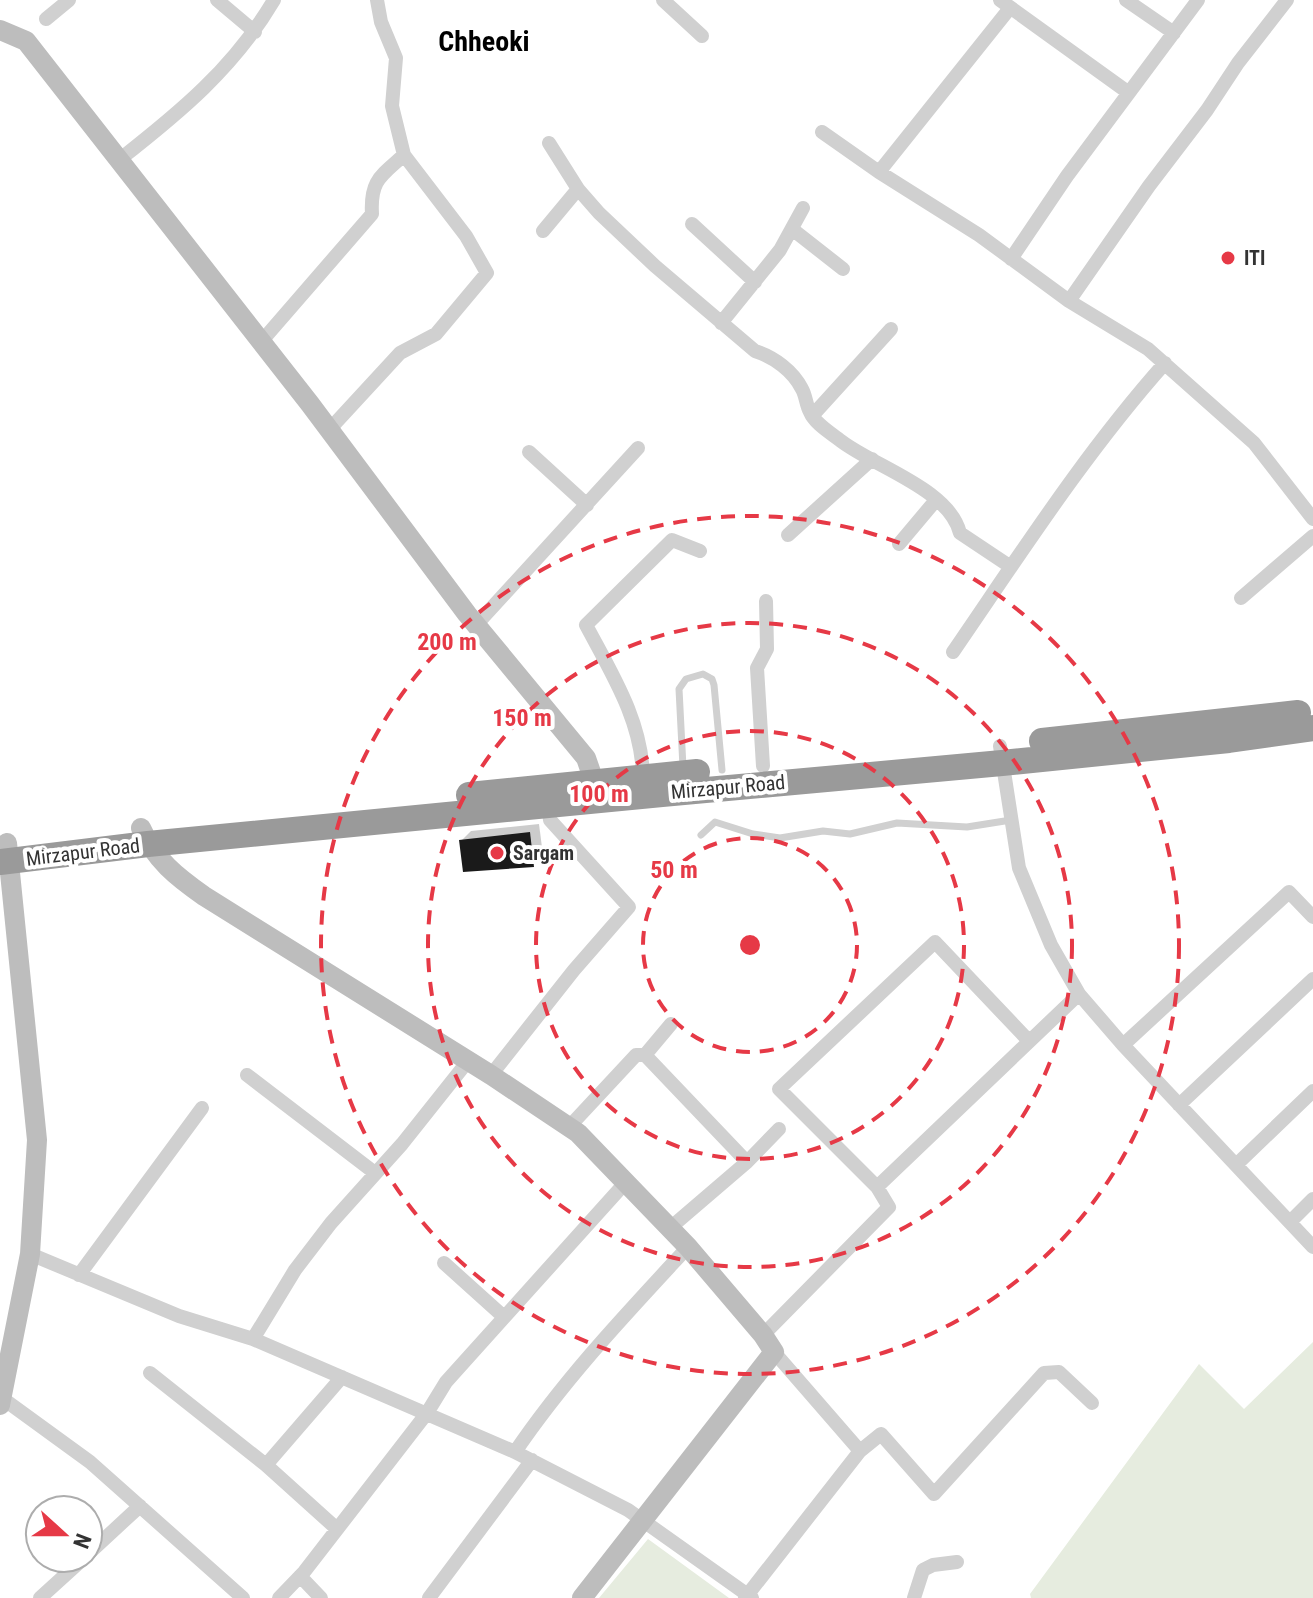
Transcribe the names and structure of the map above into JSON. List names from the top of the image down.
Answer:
{
  "streets": {
    "highway": ["Mirzapur Road"]
  },
  "districts": ["Chheoki"],
  "places": ["ITI", "Sargam"],
  "north": "right",
  "rings": [
    "200 m",
    "150 m",
    "100 m",
    "50 m"
  ]
}
